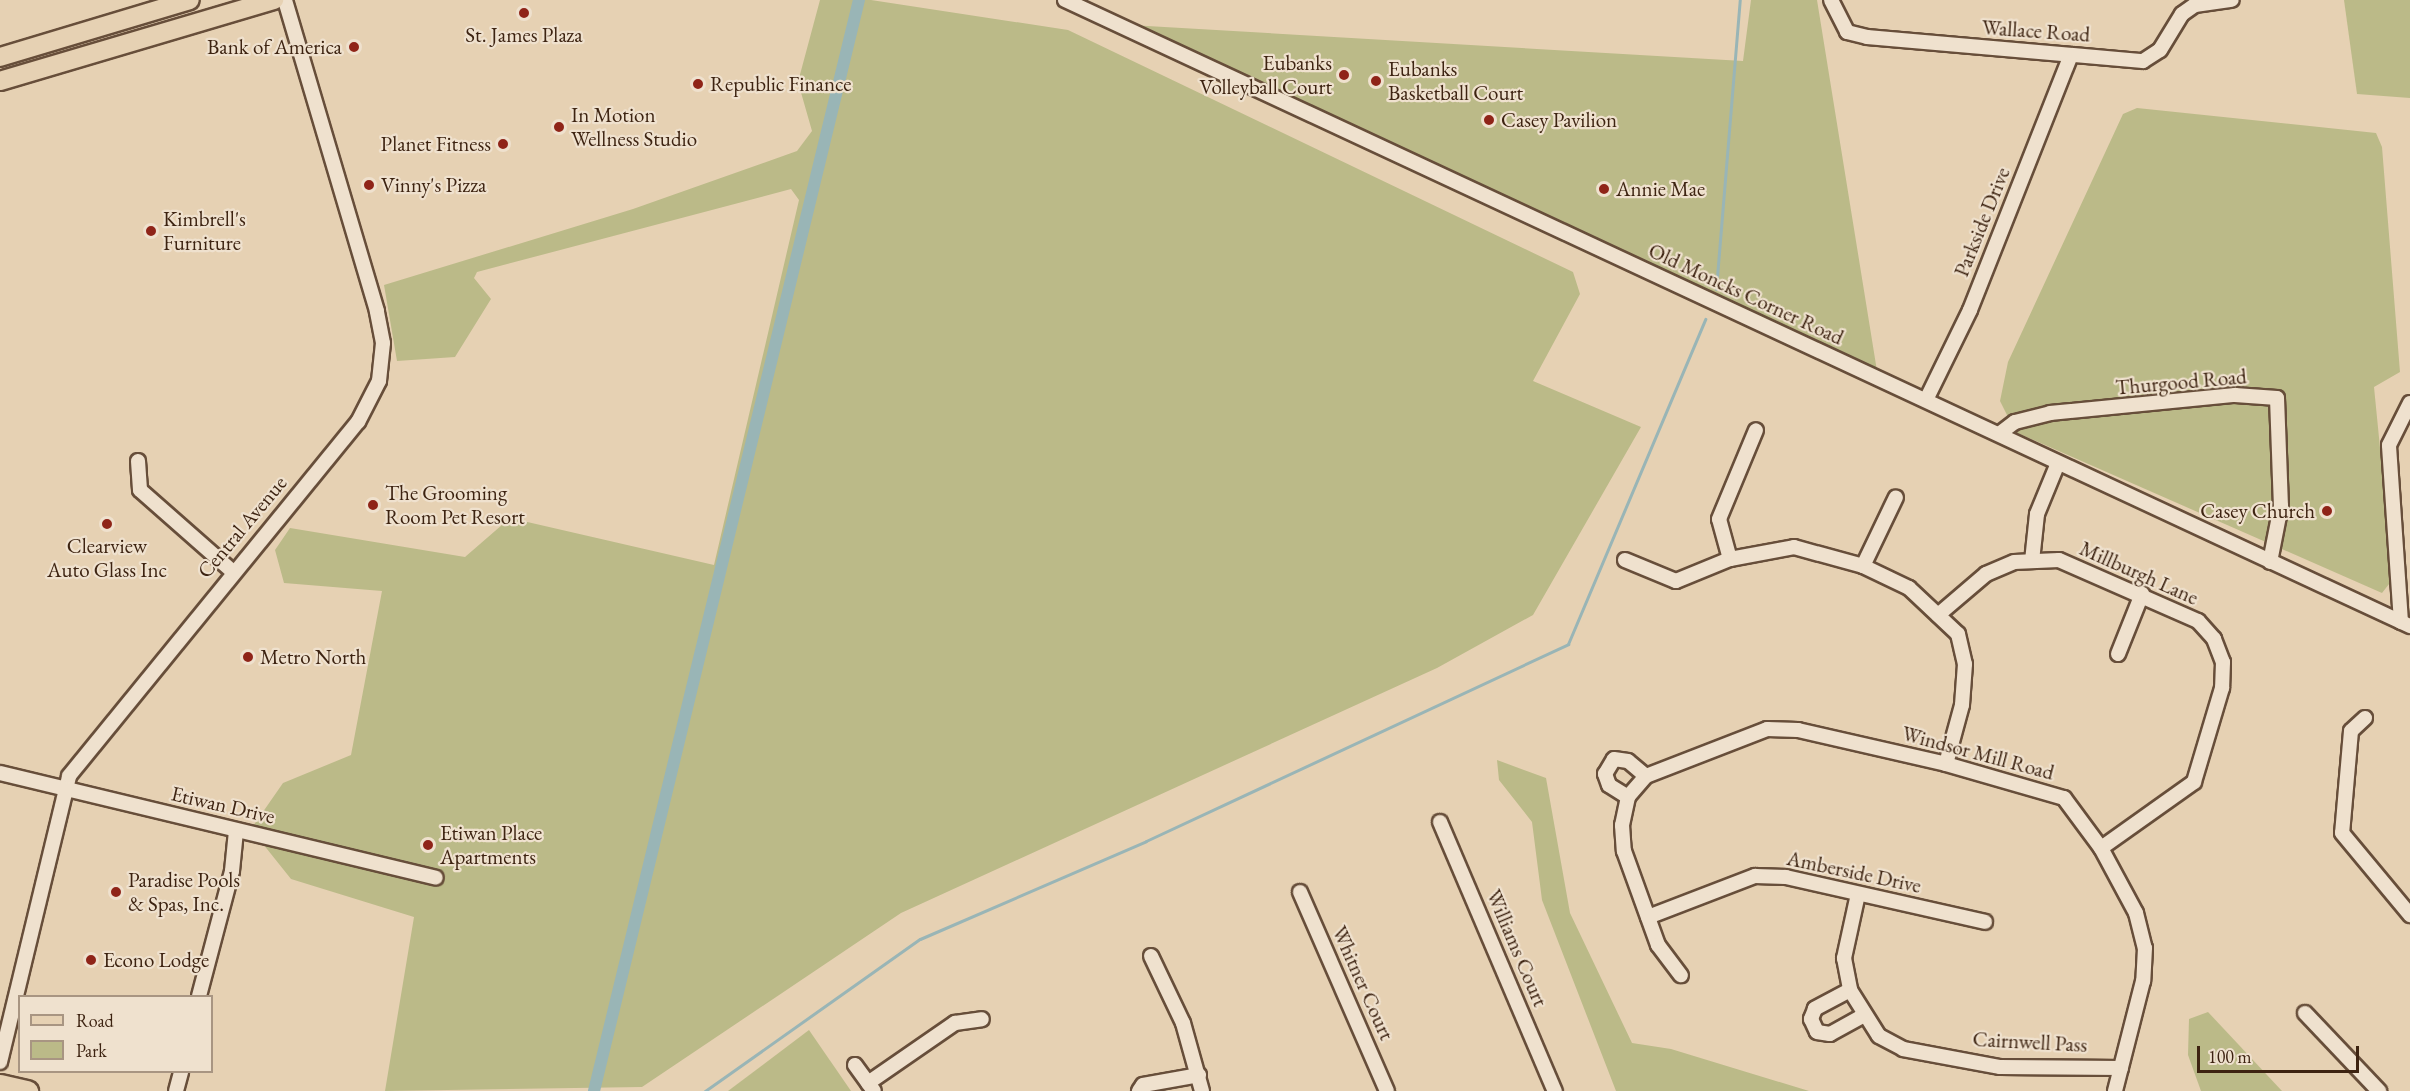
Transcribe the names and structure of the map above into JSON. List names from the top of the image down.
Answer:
{
  "streets": {
    "street": [
      "Wallace Road",
      "Parkside Drive",
      "Old Moncks Corner Road",
      "Thurgood Road",
      "Central Avenue",
      "Millburgh Lane",
      "Windsor Mill Road",
      "Etiwan Drive",
      "Amberside Drive",
      "Williams Court",
      "Whitner Court",
      "Cairnwell Pass"
    ]
  },
  "crossings": [
    ["Wallace Road", "Parkside Drive"],
    ["Parkside Drive", "Old Moncks Corner Road"],
    ["Old Moncks Corner Road", "Thurgood Road"],
    ["Central Avenue", "Etiwan Drive"],
    ["Millburgh Lane", "Windsor Mill Road"],
    ["Windsor Mill Road", "Cairnwell Pass"],
    ["Amberside Drive", "Cairnwell Pass"]
  ],
  "places": [
    "St. James Plaza",
    "Bank of America",
    "Eubanks Volleyball Court",
    "Eubanks Basketball Court",
    "Republic Finance",
    "Casey Pavilion",
    "In Motion Wellness Studio",
    "Planet Fitness",
    "Vinny's Pizza",
    "Annie Mae",
    "Kimbrell's Furniture",
    "The Grooming Room Pet Resort",
    "Casey Church",
    "Clearview Auto Glass Inc",
    "Metro North",
    "Etiwan Place Apartments",
    "Paradise Pools & Spas, Inc.",
    "Econo Lodge"
  ],
  "legend": ["Road", "Park"],
  "scale_bar": "100 m"
}
